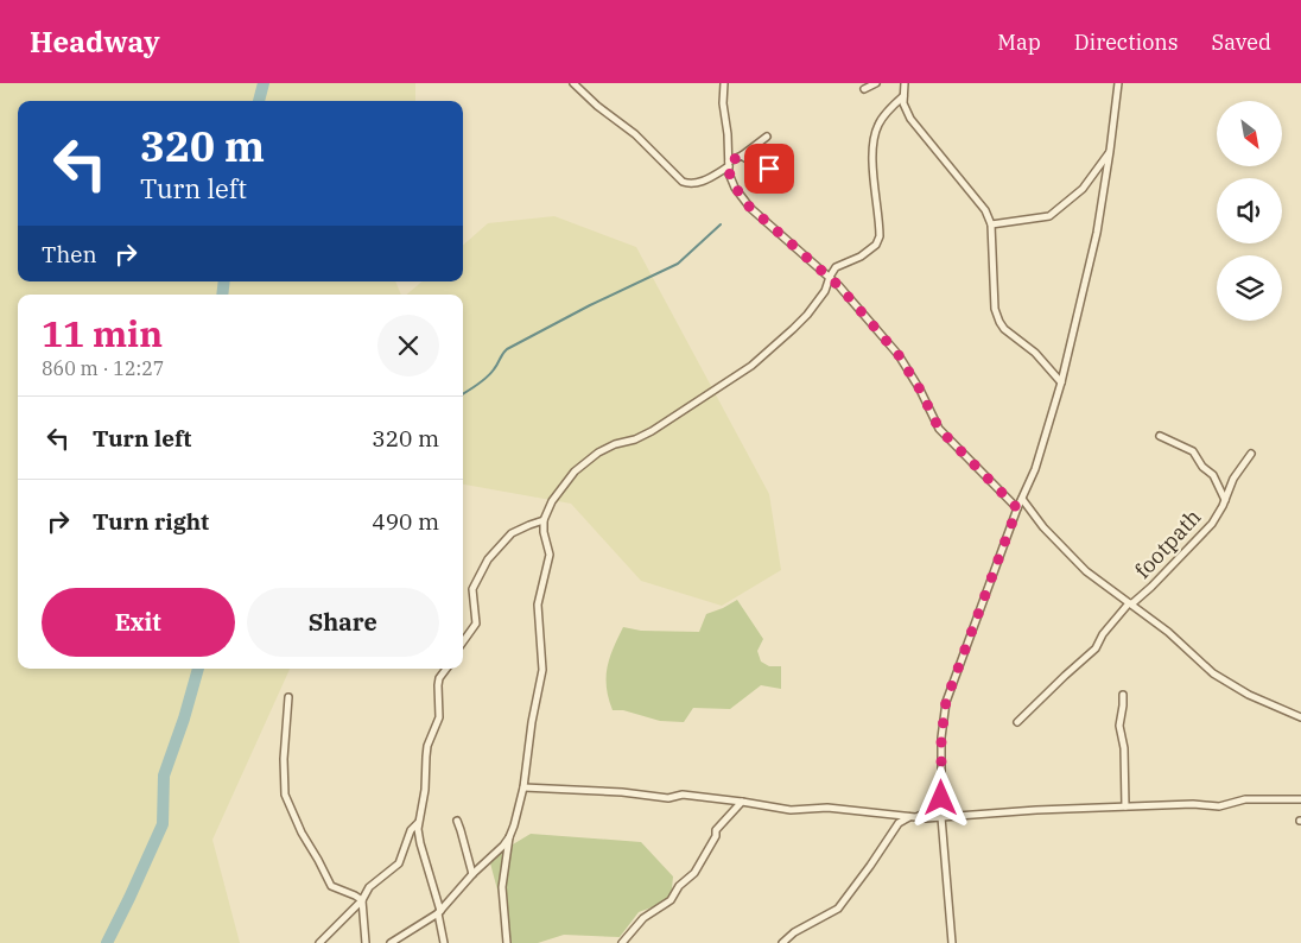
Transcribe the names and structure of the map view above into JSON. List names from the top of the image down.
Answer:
{
  "streets": {
    "street": ["footpath"]
  },
  "north": "bottom right",
  "page": {
    "header": "Headway",
    "nav": ["Map", "Directions", "Saved"],
    "turn": ["320 m", "Turn left"],
    "then": "Then",
    "heading": ["11 min", "860 m · 12:27"],
    "list": [
      {
        "name": "Turn left",
        "value": "320 m"
      },
      {
        "name": "Turn right",
        "value": "490 m"
      }
    ],
    "buttons": ["Exit", "Share"]
  }
}
